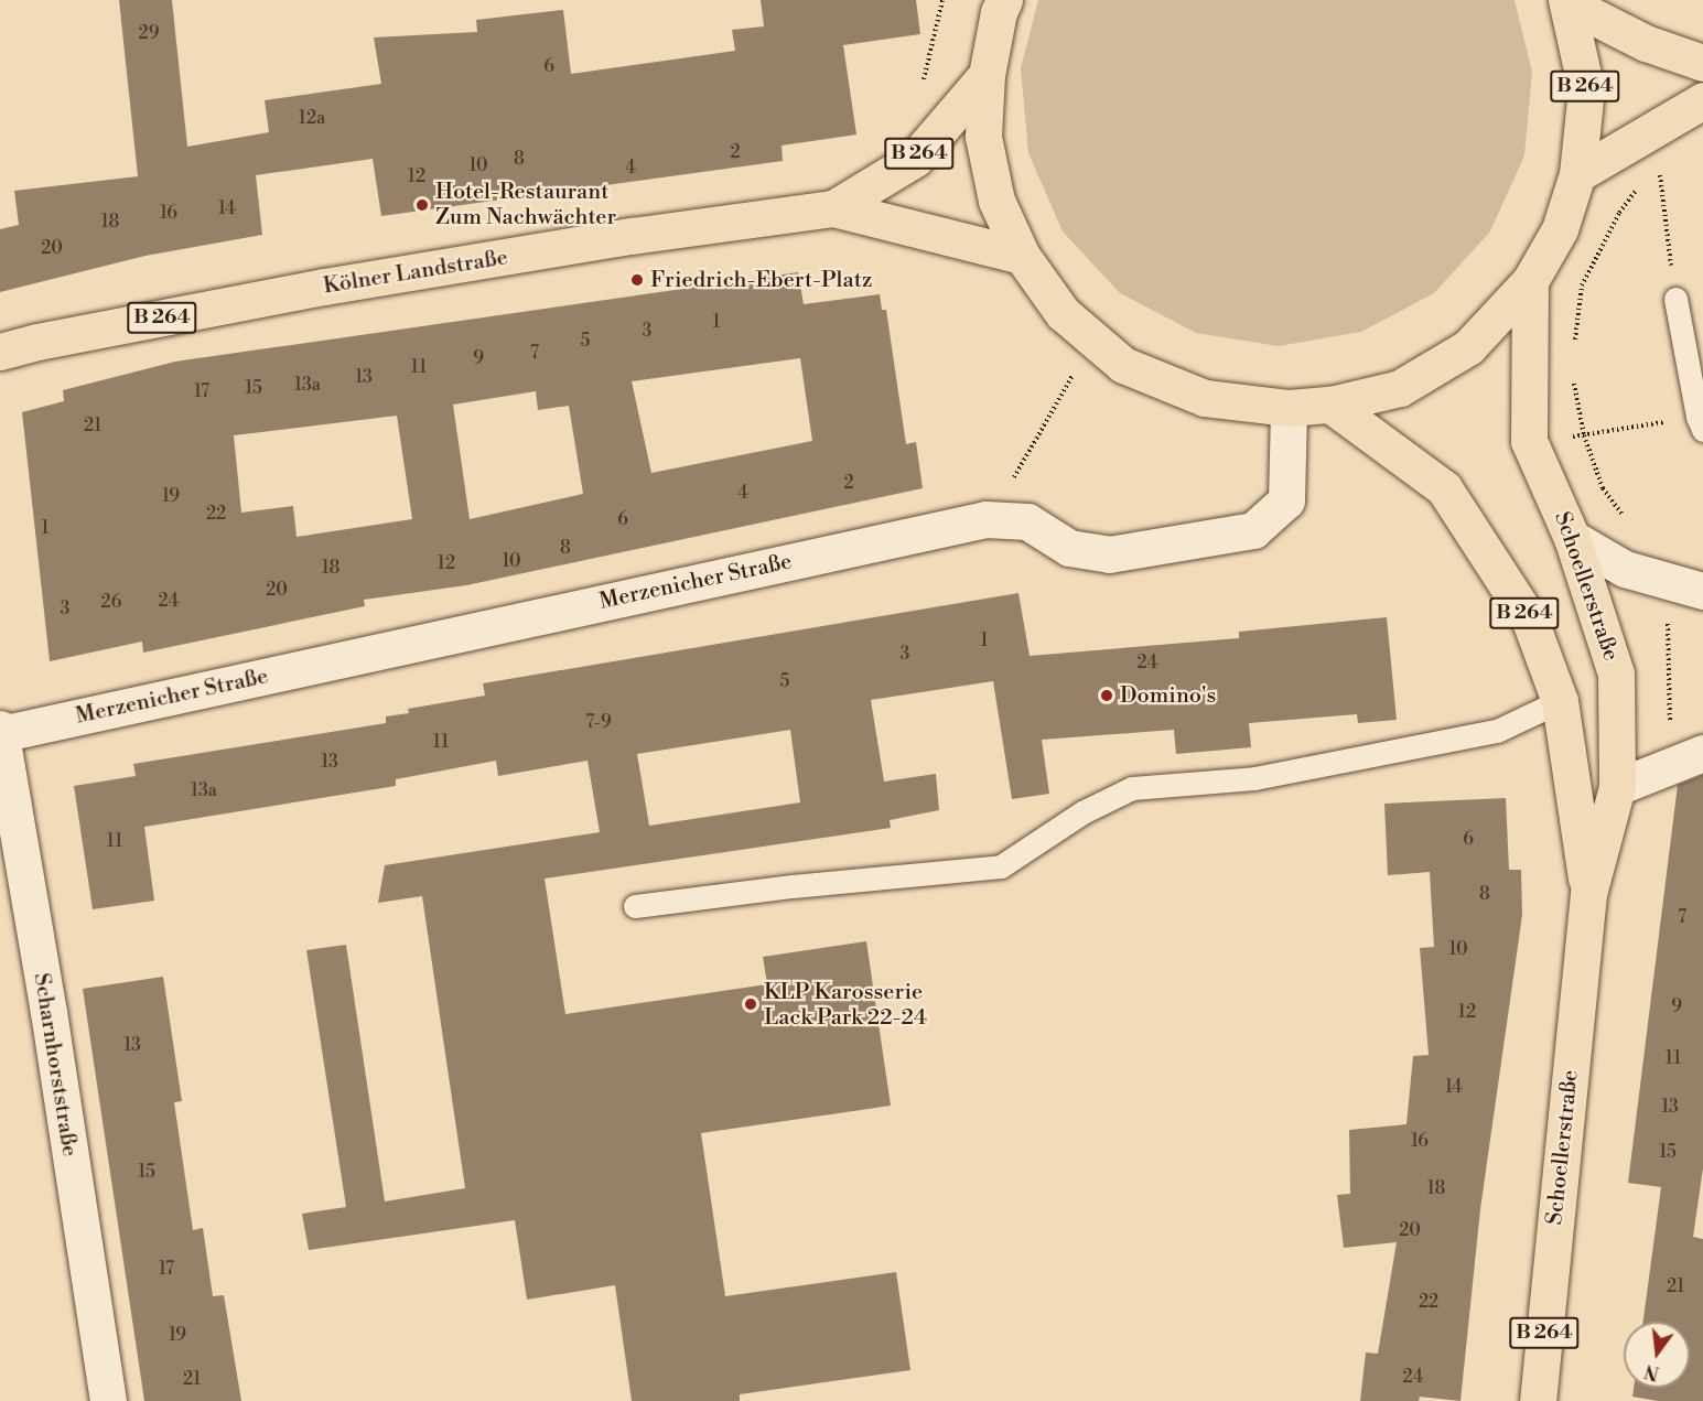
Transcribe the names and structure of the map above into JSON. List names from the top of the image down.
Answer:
{
  "streets": {
    "main road": ["B 264", "Kölner Landstraße", "Schoellerstraße"],
    "street": ["Merzenicher Straße", "Scharnhorststraße"]
  },
  "crossings": [
    ["B 264", "Kölner Landstraße"],
    ["B 264", "Merzenicher Straße"],
    ["B 264", "Schoellerstraße"],
    ["Merzenicher Straße", "Scharnhorststraße"]
  ],
  "places": [
    "Hotel-Restaurant Zum Nachwächter",
    "Friedrich-Ebert-Platz",
    "Domino's",
    "KLP Karosserie Lack Park 22-24"
  ],
  "house_numbers": [
    "29",
    "6",
    "12a",
    "2",
    "8",
    "10",
    "4",
    "12",
    "14",
    "16",
    "18",
    "20",
    "1",
    "3",
    "5",
    "7",
    "9",
    "11",
    "13",
    "13a",
    "15",
    "17",
    "21",
    "2",
    "4",
    "19",
    "22",
    "6",
    "1",
    "8",
    "10",
    "12",
    "18",
    "20",
    "24",
    "26",
    "3",
    "1",
    "3",
    "24",
    "5",
    "7-9",
    "11",
    "13",
    "13a",
    "6",
    "11",
    "8",
    "7",
    "10",
    "9",
    "12",
    "13",
    "11",
    "14",
    "13",
    "16",
    "15",
    "15",
    "18",
    "20",
    "17",
    "21",
    "22",
    "19",
    "24",
    "21"
  ],
  "north": "bottom"
}
